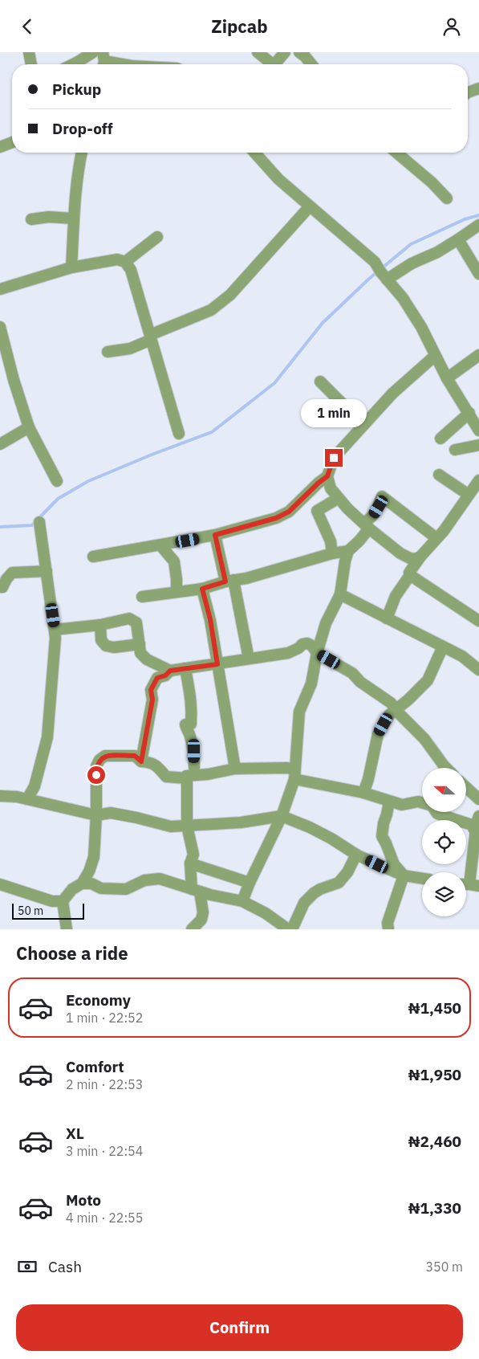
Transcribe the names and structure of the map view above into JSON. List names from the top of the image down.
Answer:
{
  "scale_bar": "50 m",
  "north": "left",
  "page": {
    "header": "Zipcab",
    "banner": ["Pickup", "Drop-off"],
    "bubble": "1 min",
    "scale": "50 m",
    "heading": "Choose a ride",
    "list": [
      {
        "name": "Economy",
        "note": "1 min · 22:52",
        "value": "₦1,450"
      },
      {
        "name": "Comfort",
        "note": "2 min · 22:53",
        "value": "₦1,950"
      },
      {
        "name": "XL",
        "note": "3 min · 22:54",
        "value": "₦2,460"
      },
      {
        "name": "Moto",
        "note": "4 min · 22:55",
        "value": "₦1,330"
      }
    ],
    "pay": ["Cash", "350 m"],
    "buttons": "Confirm"
  }
}
